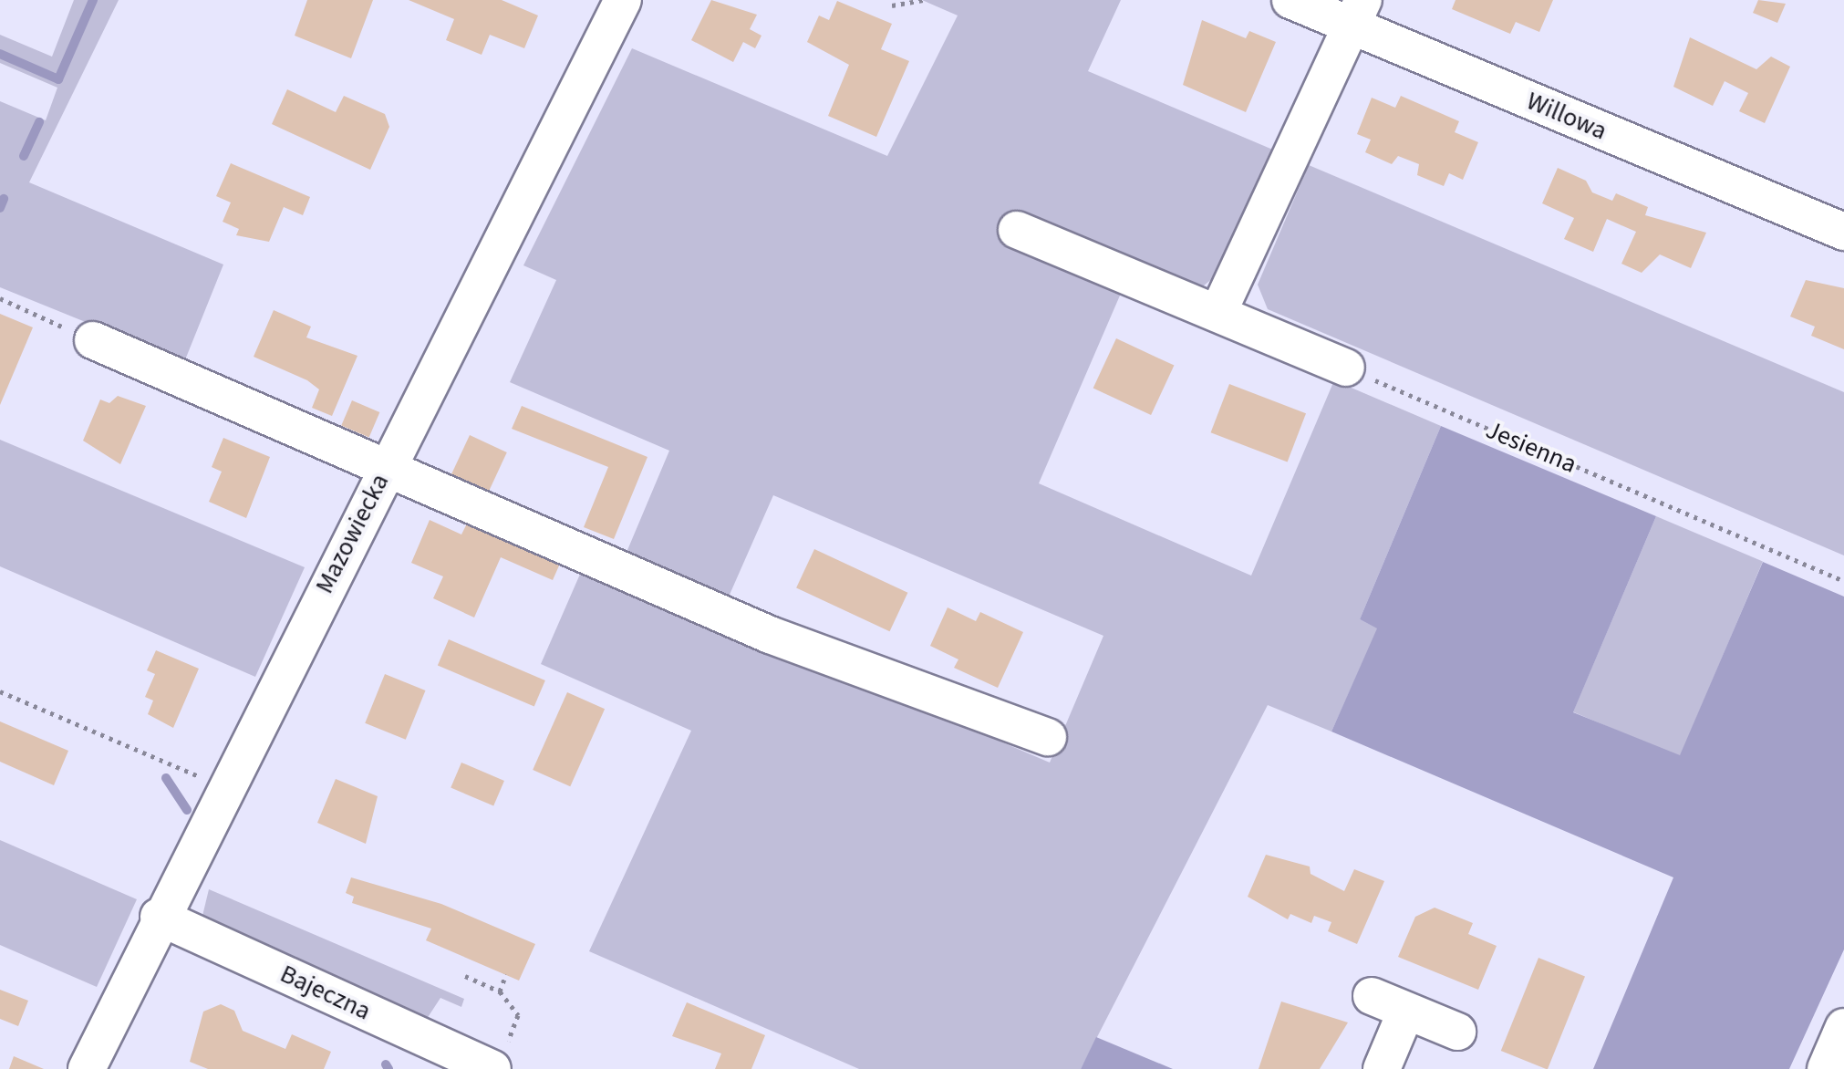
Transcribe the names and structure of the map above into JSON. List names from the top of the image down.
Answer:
{
  "streets": {
    "street": ["Willowa", "Mazowiecka", "Bajeczna"],
    "path": ["Jesienna"]
  },
  "crossings": [
    ["Mazowiecka", "Bajeczna"]
  ]
}
